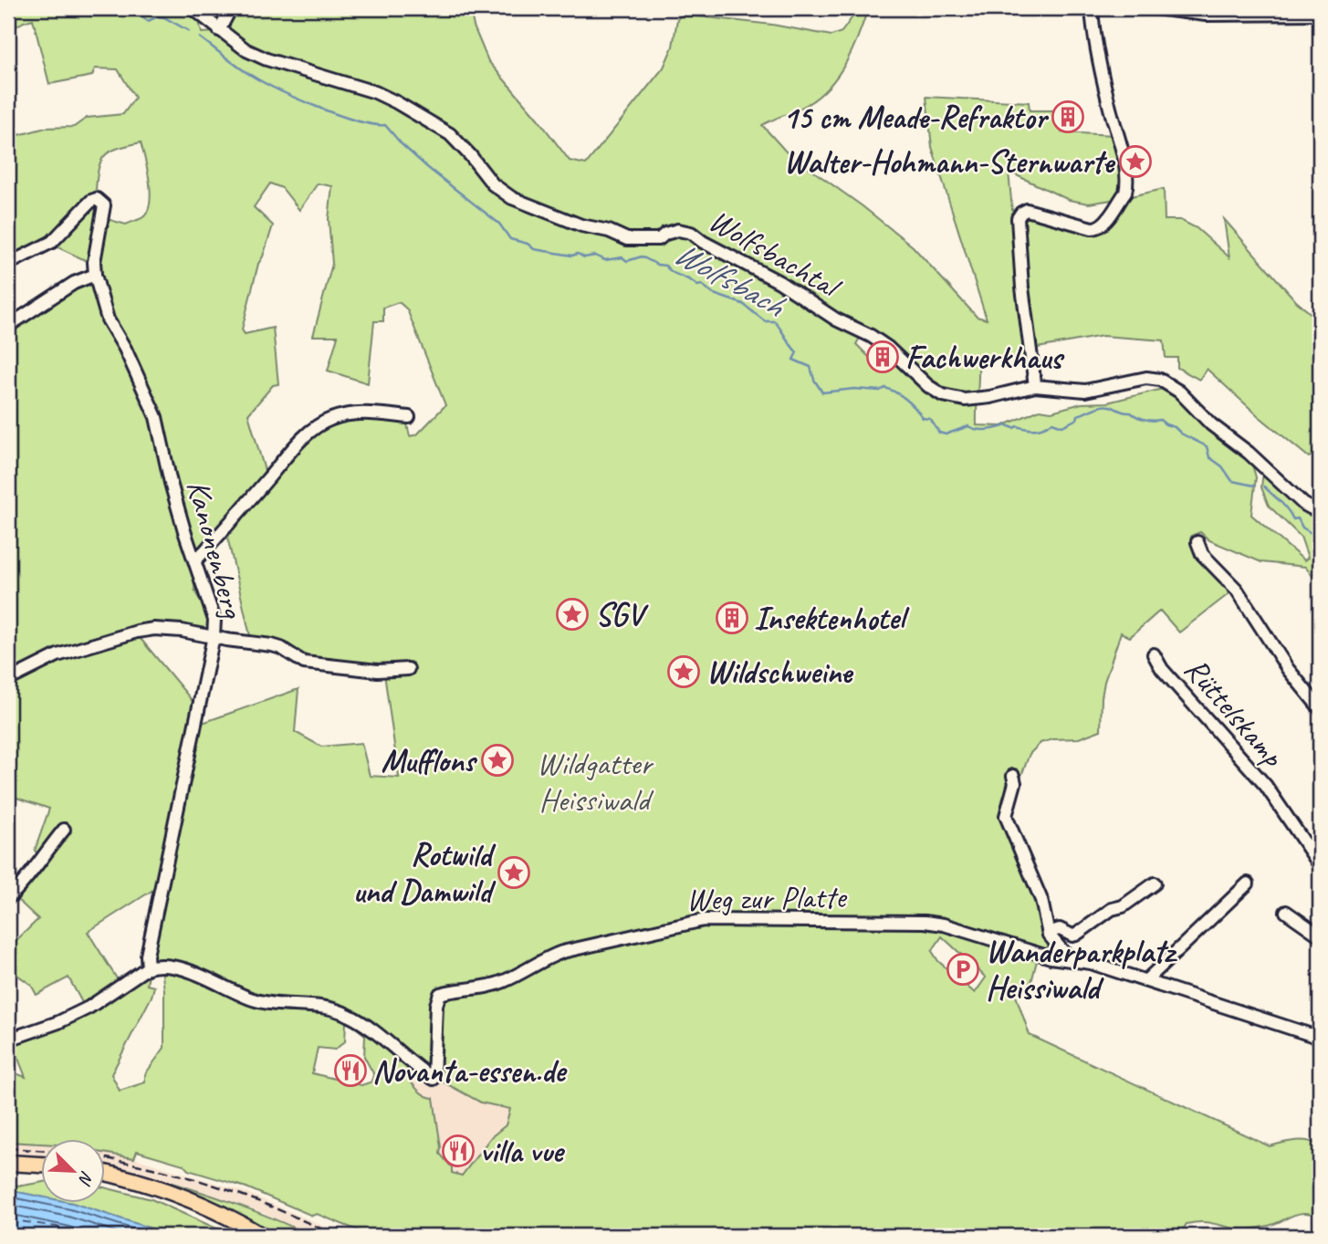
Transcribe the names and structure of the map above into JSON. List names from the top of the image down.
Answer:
{
  "streets": {
    "street": [
      "Wolfsbachtal",
      "Kanonenberg",
      "Rüttelskamp",
      "Weg zur Platte"
    ]
  },
  "crossings": [
    ["Kanonenberg", "Weg zur Platte"]
  ],
  "water": ["Wolfsbach"],
  "parks": ["Wildgatter Heissiwald"],
  "places": {
    "building": ["15 cm Meade-Refraktor", "Fachwerkhaus", "Insektenhotel"],
    "place": [
      "Walter-Hohmann-Sternwarte",
      "SGV",
      "Wildschweine",
      "Mufflons",
      "Rotwild und Damwild"
    ],
    "parking": ["Wanderparkplatz Heissiwald"],
    "restaurant": ["Novanta-essen.de", "villa vue"]
  },
  "north": "bottom right"
}
